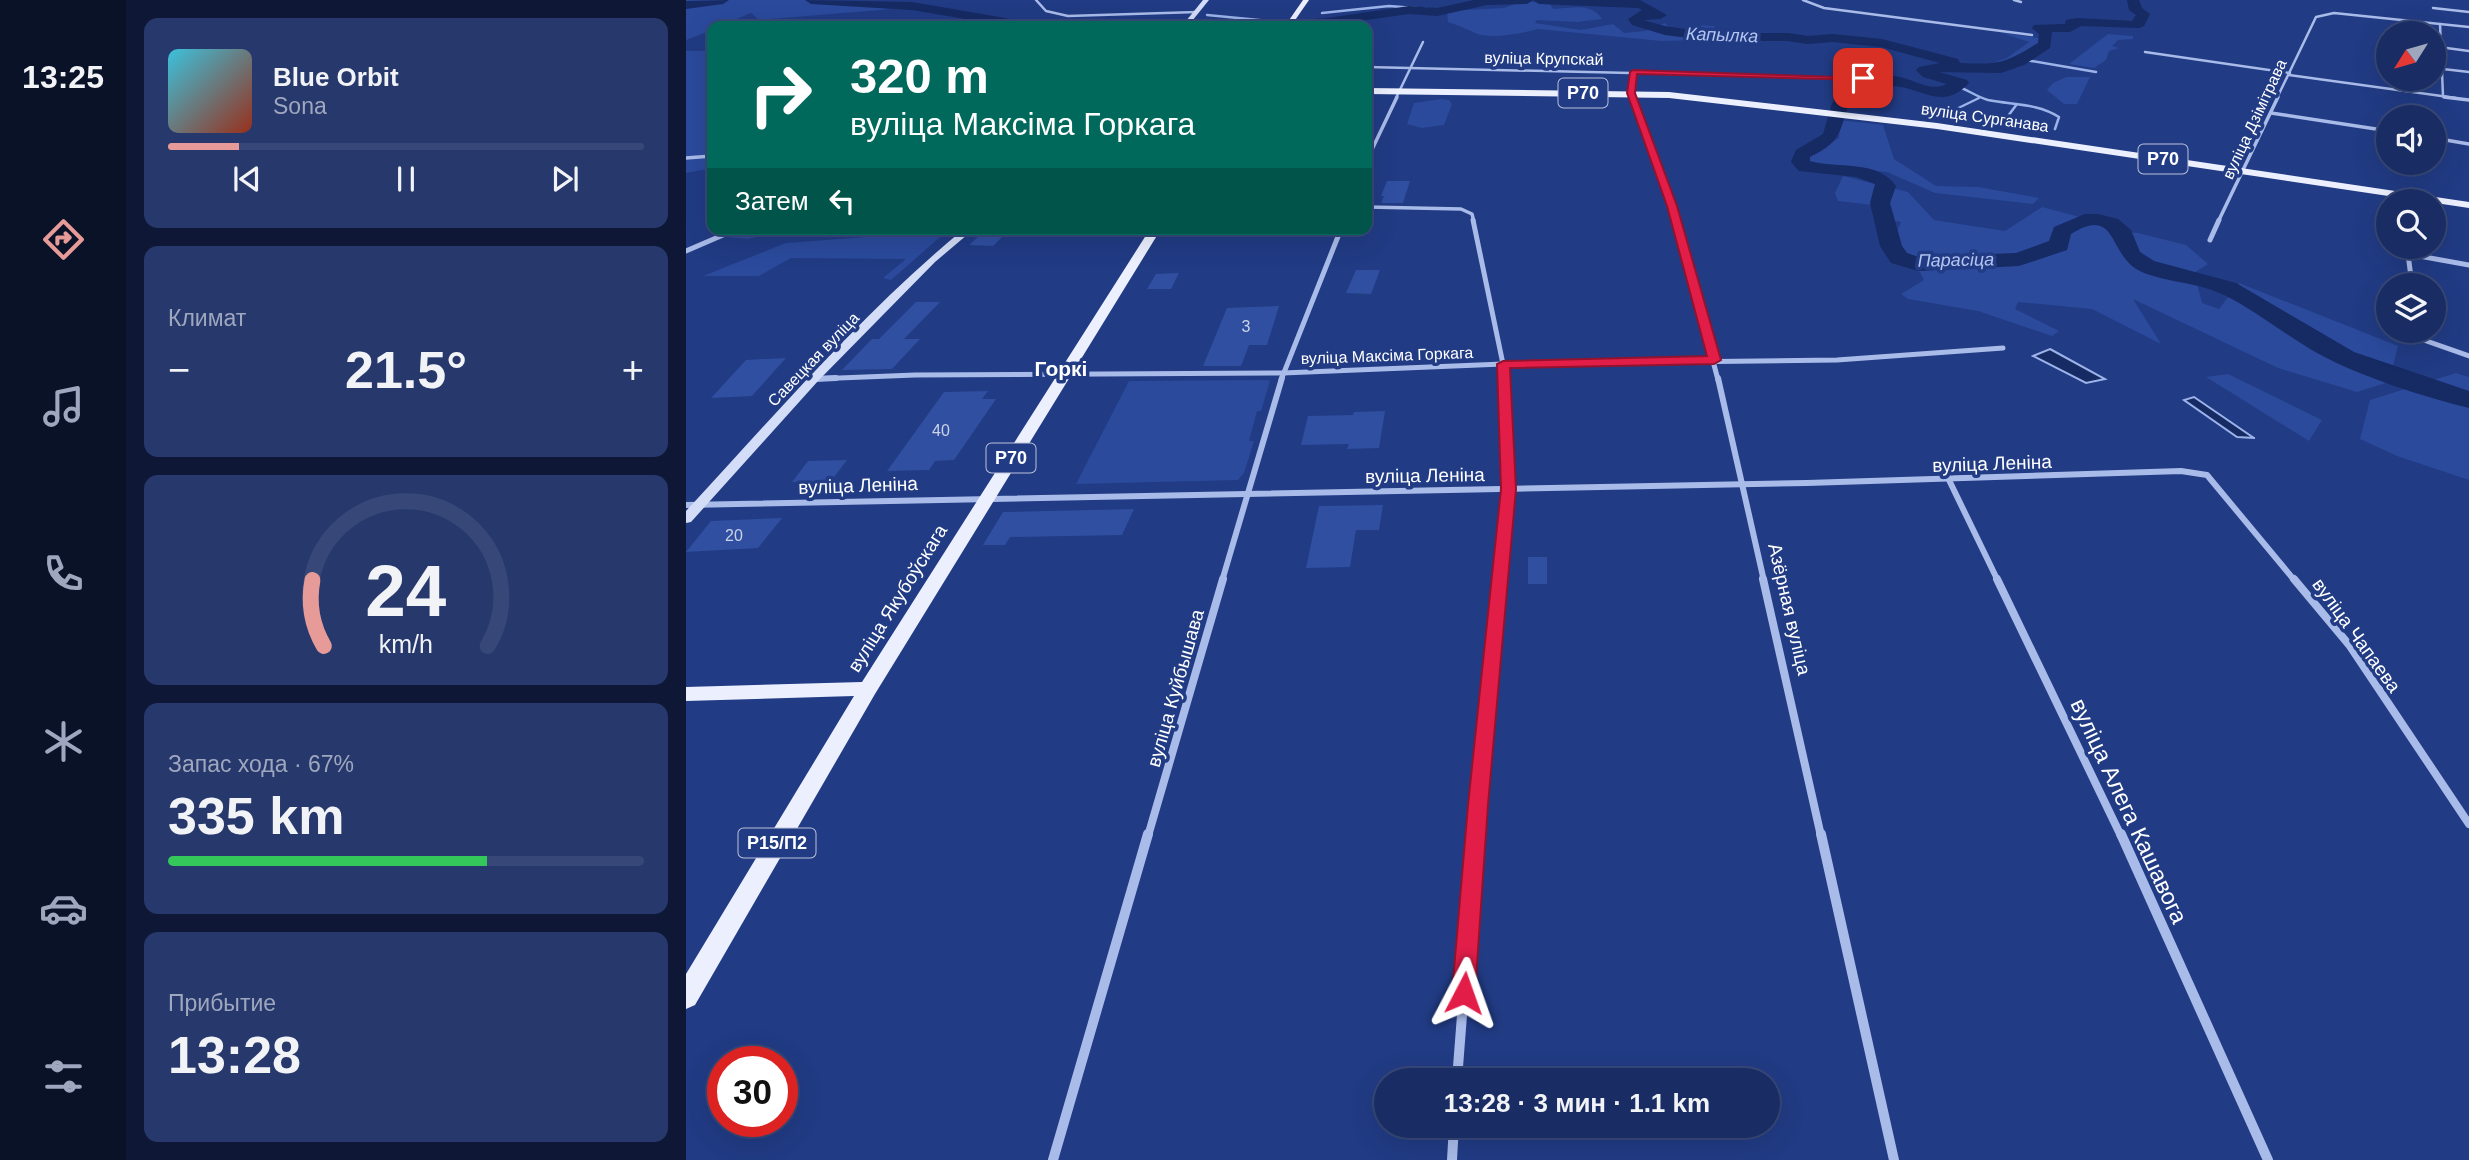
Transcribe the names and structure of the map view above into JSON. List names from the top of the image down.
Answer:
{
  "streets": {
    "main road": [
      "Р70",
      "вуліца Сурганава",
      "Савецкая вуліца",
      "вуліца Якубоўскага",
      "Р15/П2"
    ],
    "street": [
      "вуліца Крупскай",
      "вуліца Дзімітрава",
      "вуліца Максіма Горкага",
      "вуліца Леніна",
      "Азёрная вуліца",
      "вуліца Чапаева",
      "вуліца Куйбышава",
      "вуліца Алега Кашавога"
    ]
  },
  "crossings": [
    ["вуліца Крупскай", "Азёрная вуліца"],
    ["вуліца Сурганава", "вуліца Дзімітрава"],
    ["вуліца Сурганава", "Азёрная вуліца"],
    ["вуліца Максіма Горкага", "Савецкая вуліца"],
    ["вуліца Максіма Горкага", "вуліца Якубоўскага"],
    ["вуліца Максіма Горкага", "Азёрная вуліца"],
    ["вуліца Максіма Горкага", "вуліца Куйбышава"],
    ["Савецкая вуліца", "вуліца Леніна"],
    ["вуліца Леніна", "вуліца Якубоўскага"],
    ["вуліца Леніна", "Азёрная вуліца"],
    ["вуліца Леніна", "вуліца Чапаева"],
    ["вуліца Леніна", "вуліца Куйбышава"],
    ["вуліца Леніна", "вуліца Алега Кашавога"]
  ],
  "districts": ["Горкі"],
  "water": ["Капылка", "Парасіца"],
  "house_numbers": ["3", "40", "20"],
  "north": "bottom left",
  "page": {
    "tabs": "13:25",
    "turn": ["320 m", "вуліца Максіма Горкага"],
    "song": ["Blue Orbit", "Sona"],
    "then": "Затем",
    "tile": [
      "Климат",
      ["Запас хода · 67%", "335 km"],
      ["Прибытие", "13:28"]
    ],
    "heat": ["−", "21.5°", "+"],
    "limit": "30",
    "trip": "13:28 · 3 мин · 1.1 km",
    "gauge": ["24", "km/h"]
  }
}
